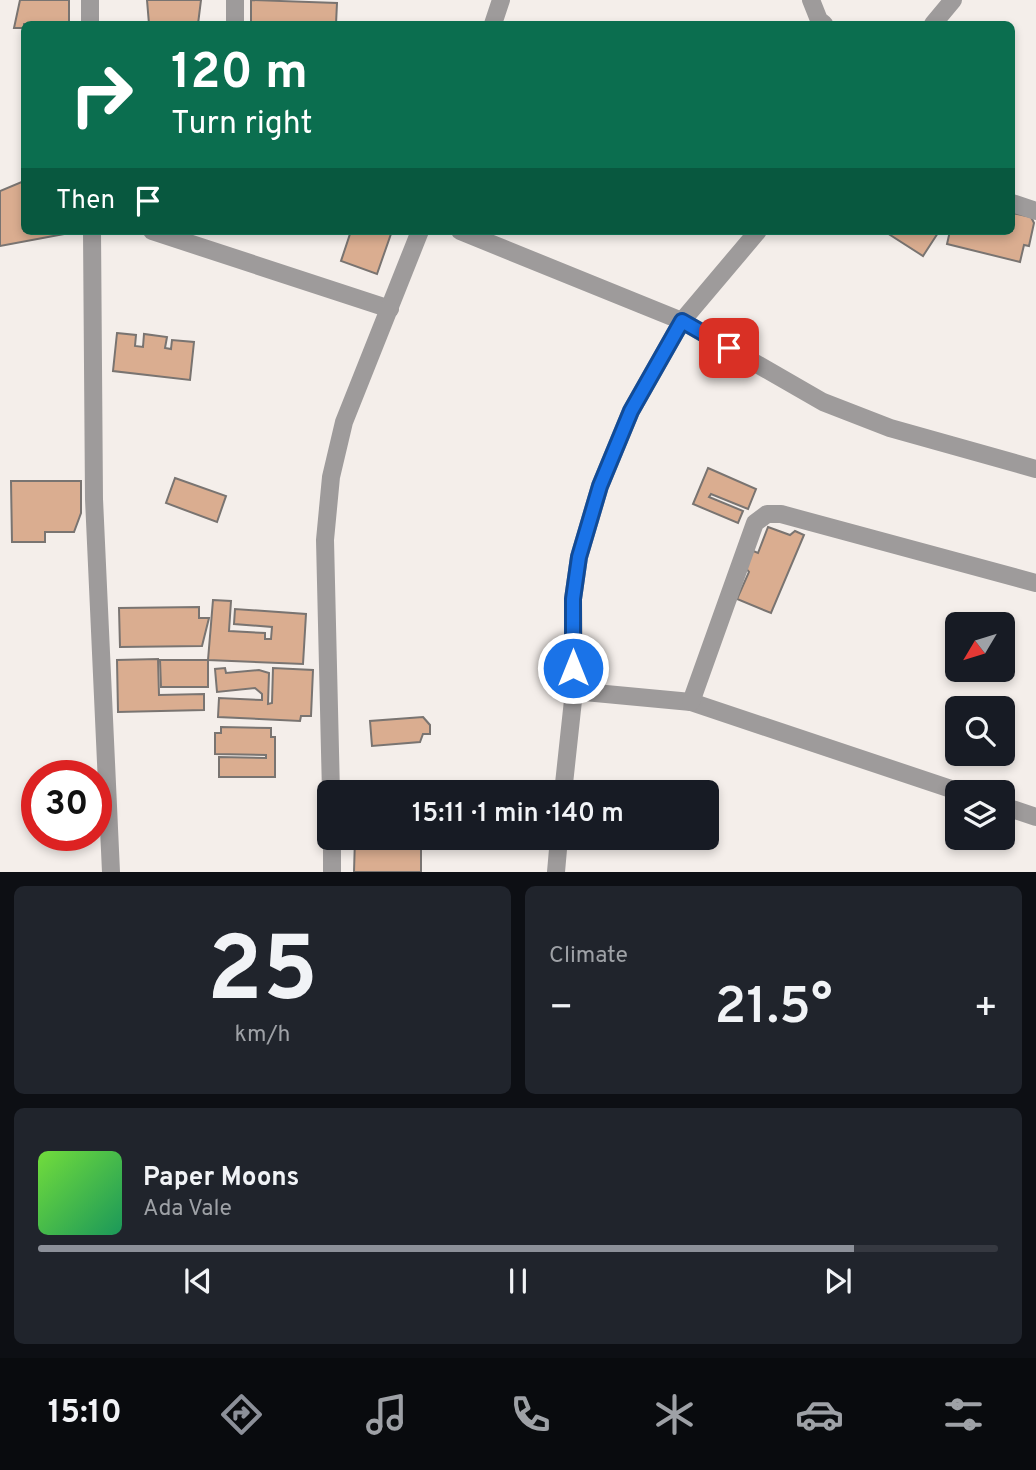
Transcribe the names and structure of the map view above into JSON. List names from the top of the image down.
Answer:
{
  "north": "bottom left",
  "page": {
    "turn": ["120 m", "Turn right"],
    "then": "Then",
    "limit": "30",
    "trip": "15:11 · 1 min · 140 m",
    "tile": [
      ["25", "km/h"],
      "Climate"
    ],
    "heat": ["−", "21.5°", "+"],
    "song": ["Paper Moons", "Ada Vale"],
    "tabs": "15:10"
  }
}
